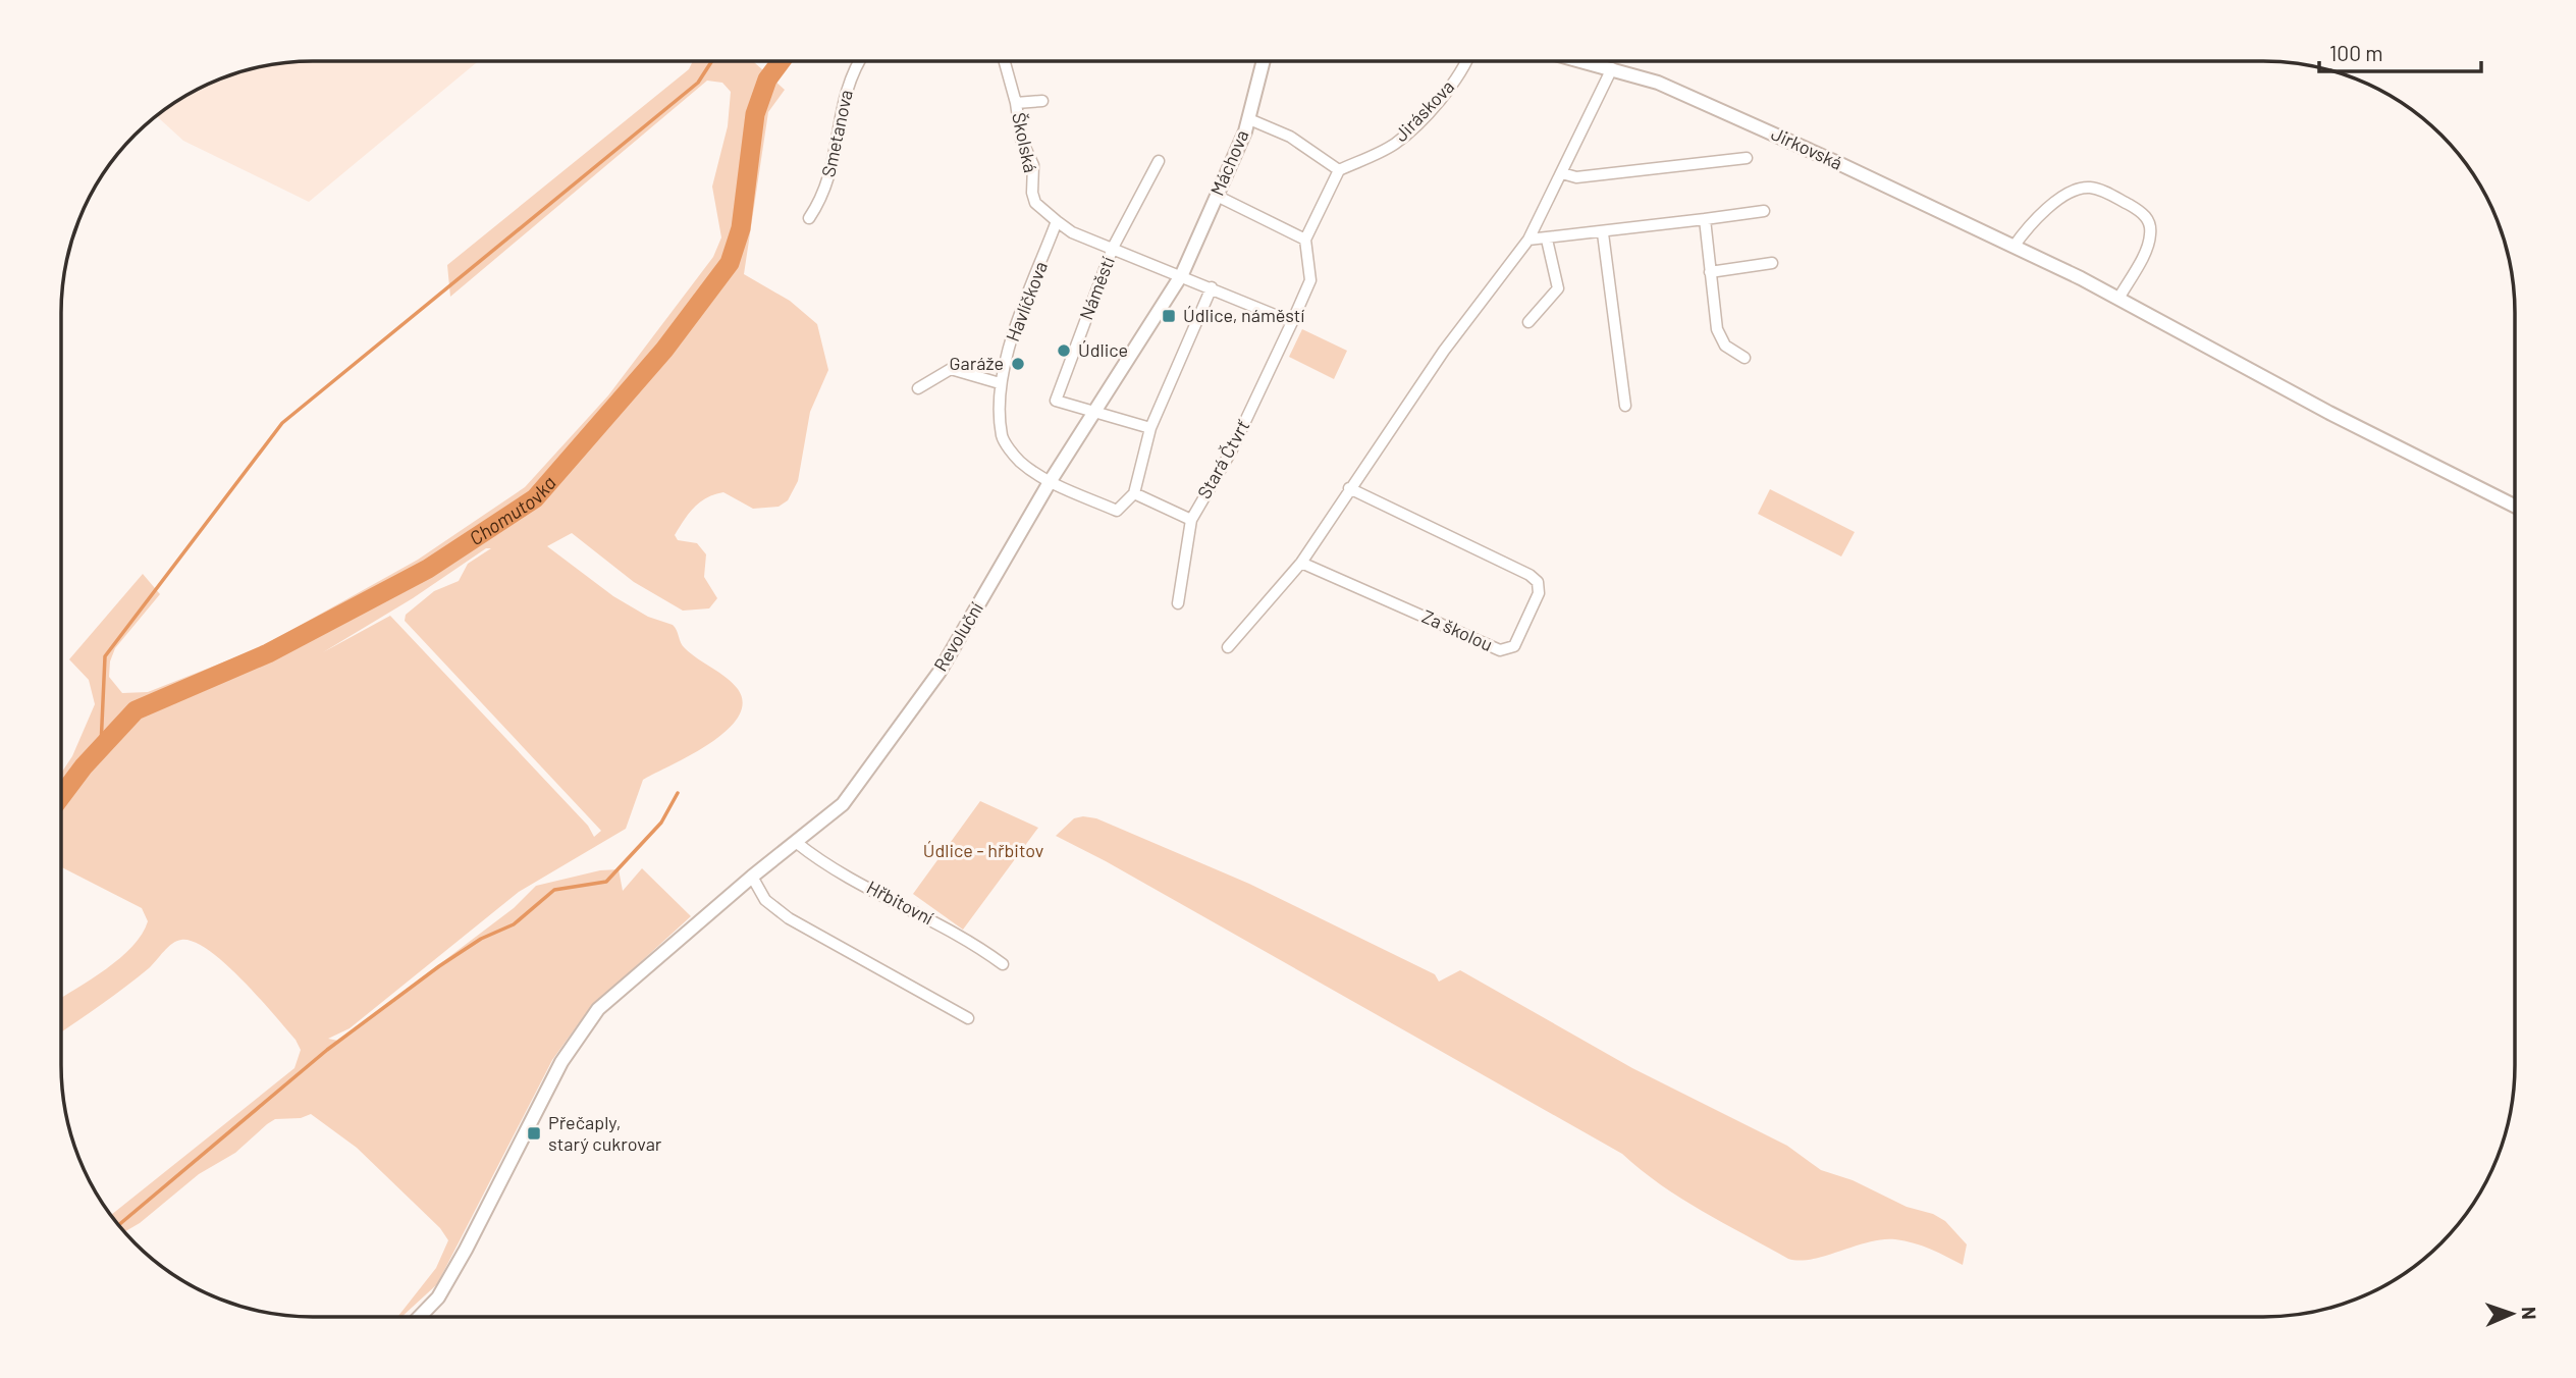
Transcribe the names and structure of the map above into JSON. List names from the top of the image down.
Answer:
{
  "streets": {
    "street": [
      "Jiráskova",
      "Smetanova",
      "Školská",
      "Jirkovská",
      "Máchova",
      "Náměstí",
      "Havlíčkova",
      "Stará Čtvrť",
      "Za školou",
      "Revoluční",
      "Hřbitovní"
    ]
  },
  "crossings": [
    ["Školská", "Náměstí"],
    ["Školská", "Havlíčkova"],
    ["Máchova", "Náměstí"],
    ["Náměstí", "Revoluční"],
    ["Havlíčkova", "Revoluční"],
    ["Revoluční", "Hřbitovní"]
  ],
  "water": ["Chomutovka"],
  "parks": ["Údlice - hřbitov"],
  "places": {
    "transit": ["Údlice, náměstí", "Přečaply, starý cukrovar"],
    "other": ["Údlice", "Garáže"]
  },
  "scale_bar": "100 m",
  "north": "right"
}
